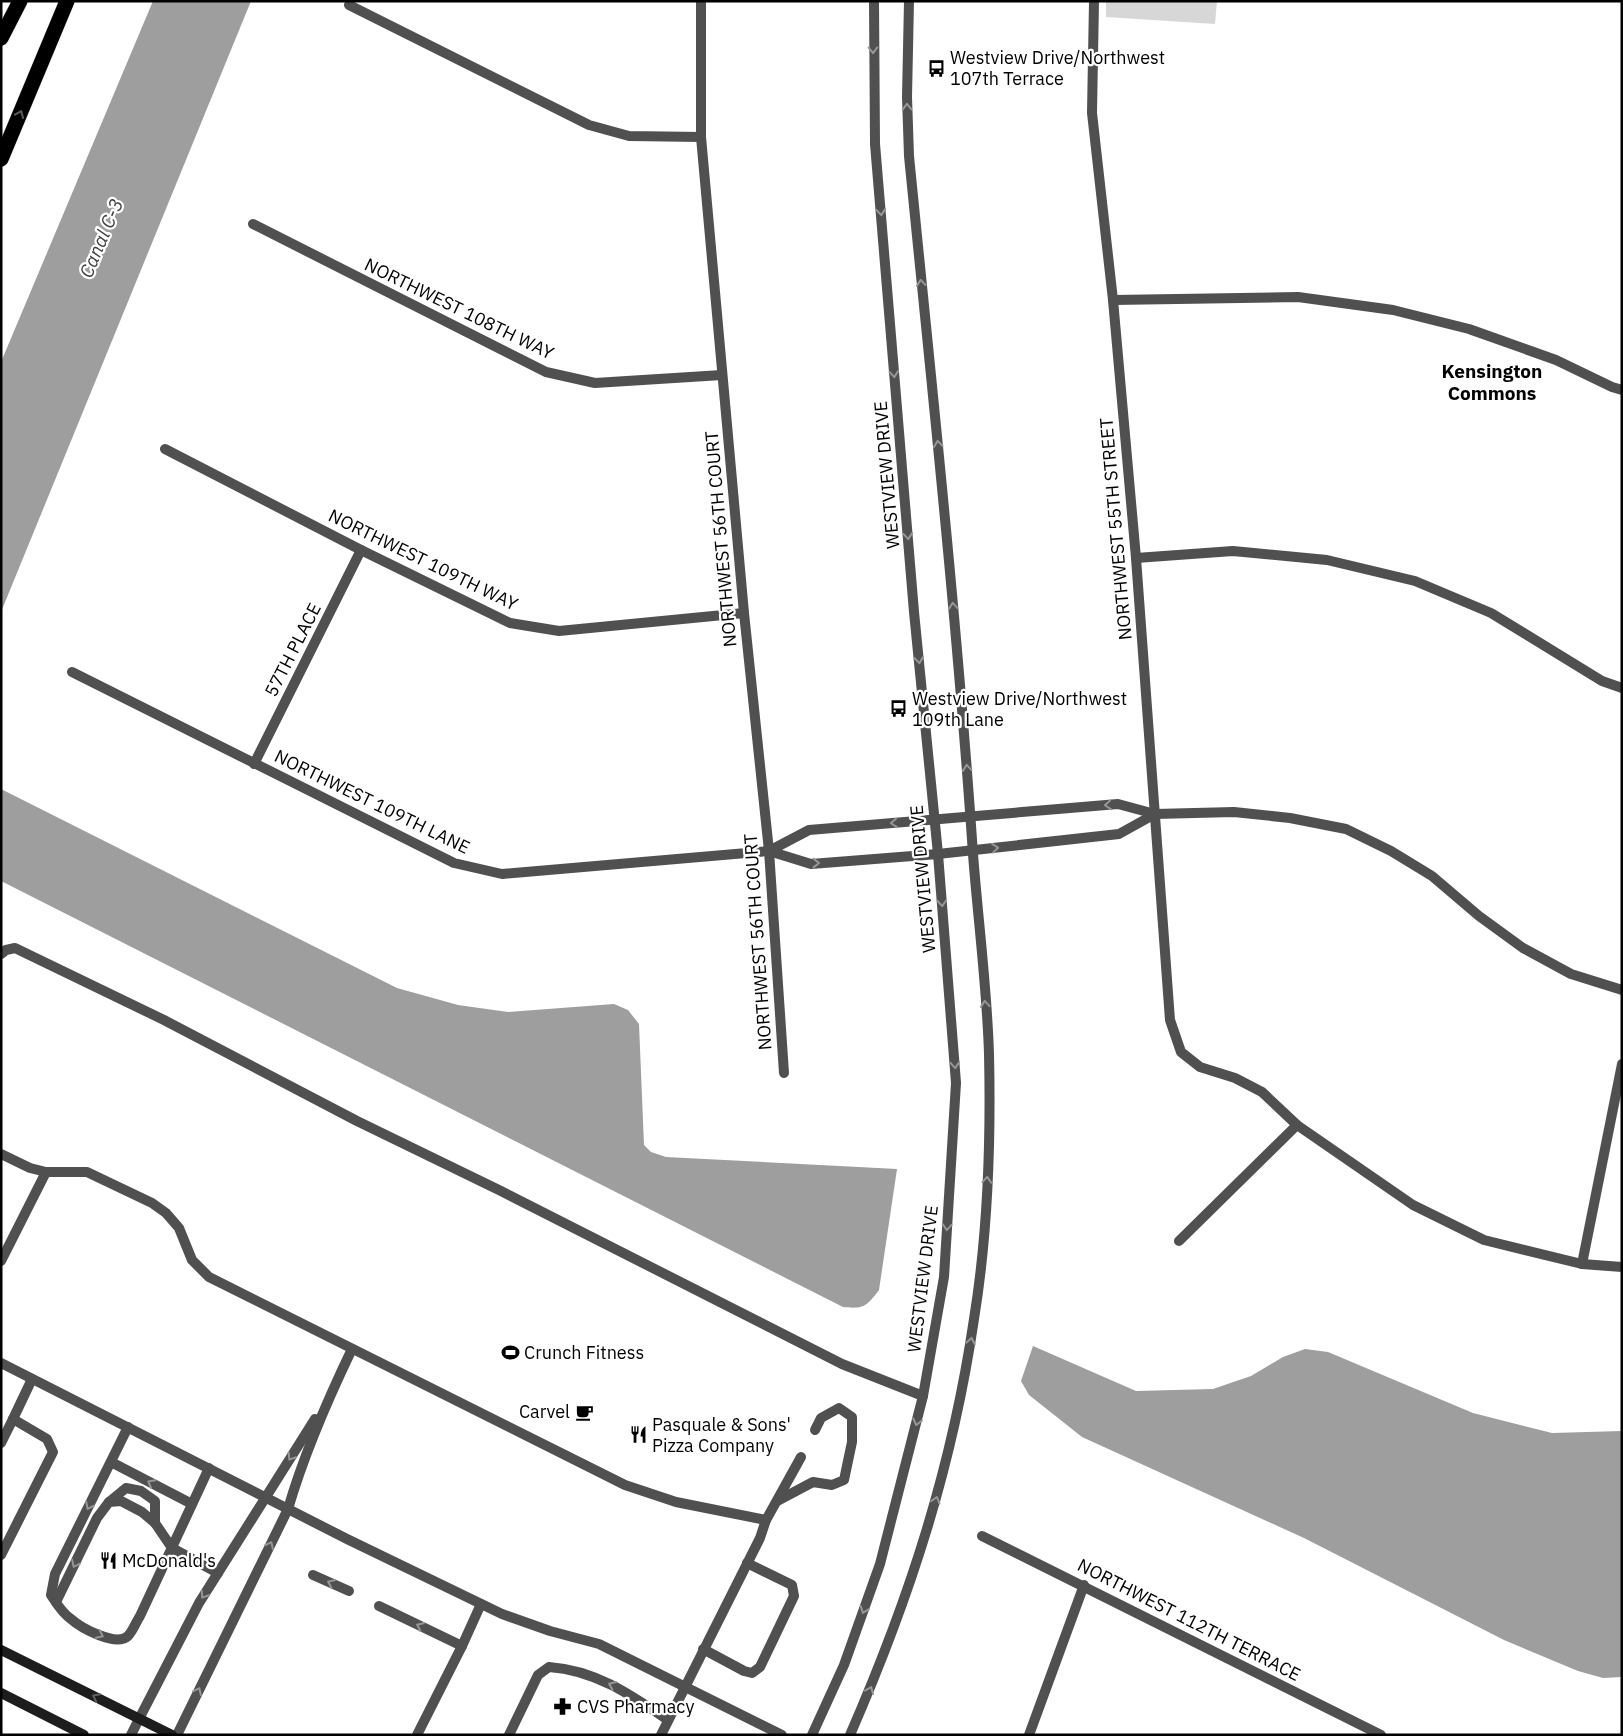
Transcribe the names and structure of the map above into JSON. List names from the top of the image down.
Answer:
{
  "streets": {
    "street": [
      "NORTHWEST 108TH WAY",
      "WESTVIEW DRIVE",
      "NORTHWEST 55TH STREET",
      "NORTHWEST 56TH COURT",
      "NORTHWEST 109TH WAY",
      "57TH PLACE",
      "NORTHWEST 109TH LANE",
      "NORTHWEST 112TH TERRACE"
    ]
  },
  "crossings": [
    ["NORTHWEST 108TH WAY", "NORTHWEST 56TH COURT"],
    ["WESTVIEW DRIVE", "NORTHWEST 109TH LANE"],
    ["NORTHWEST 55TH STREET", "NORTHWEST 109TH LANE"],
    ["NORTHWEST 56TH COURT", "NORTHWEST 109TH WAY"],
    ["NORTHWEST 56TH COURT", "NORTHWEST 109TH LANE"],
    ["NORTHWEST 109TH WAY", "57TH PLACE"],
    ["57TH PLACE", "NORTHWEST 109TH LANE"]
  ],
  "districts": ["Kensington Commons"],
  "water": ["Canal C-3"],
  "places": {
    "bus stop": ["Westview Drive/Northwest 107th Terrace", "Westview Drive/Northwest 109th Lane"],
    "sports": ["Crunch Fitness"],
    "cafe": ["Carvel"],
    "restaurant": ["Pasquale & Sons' Pizza Company", "McDonald's"],
    "pharmacy": ["CVS Pharmacy"]
  }
}
